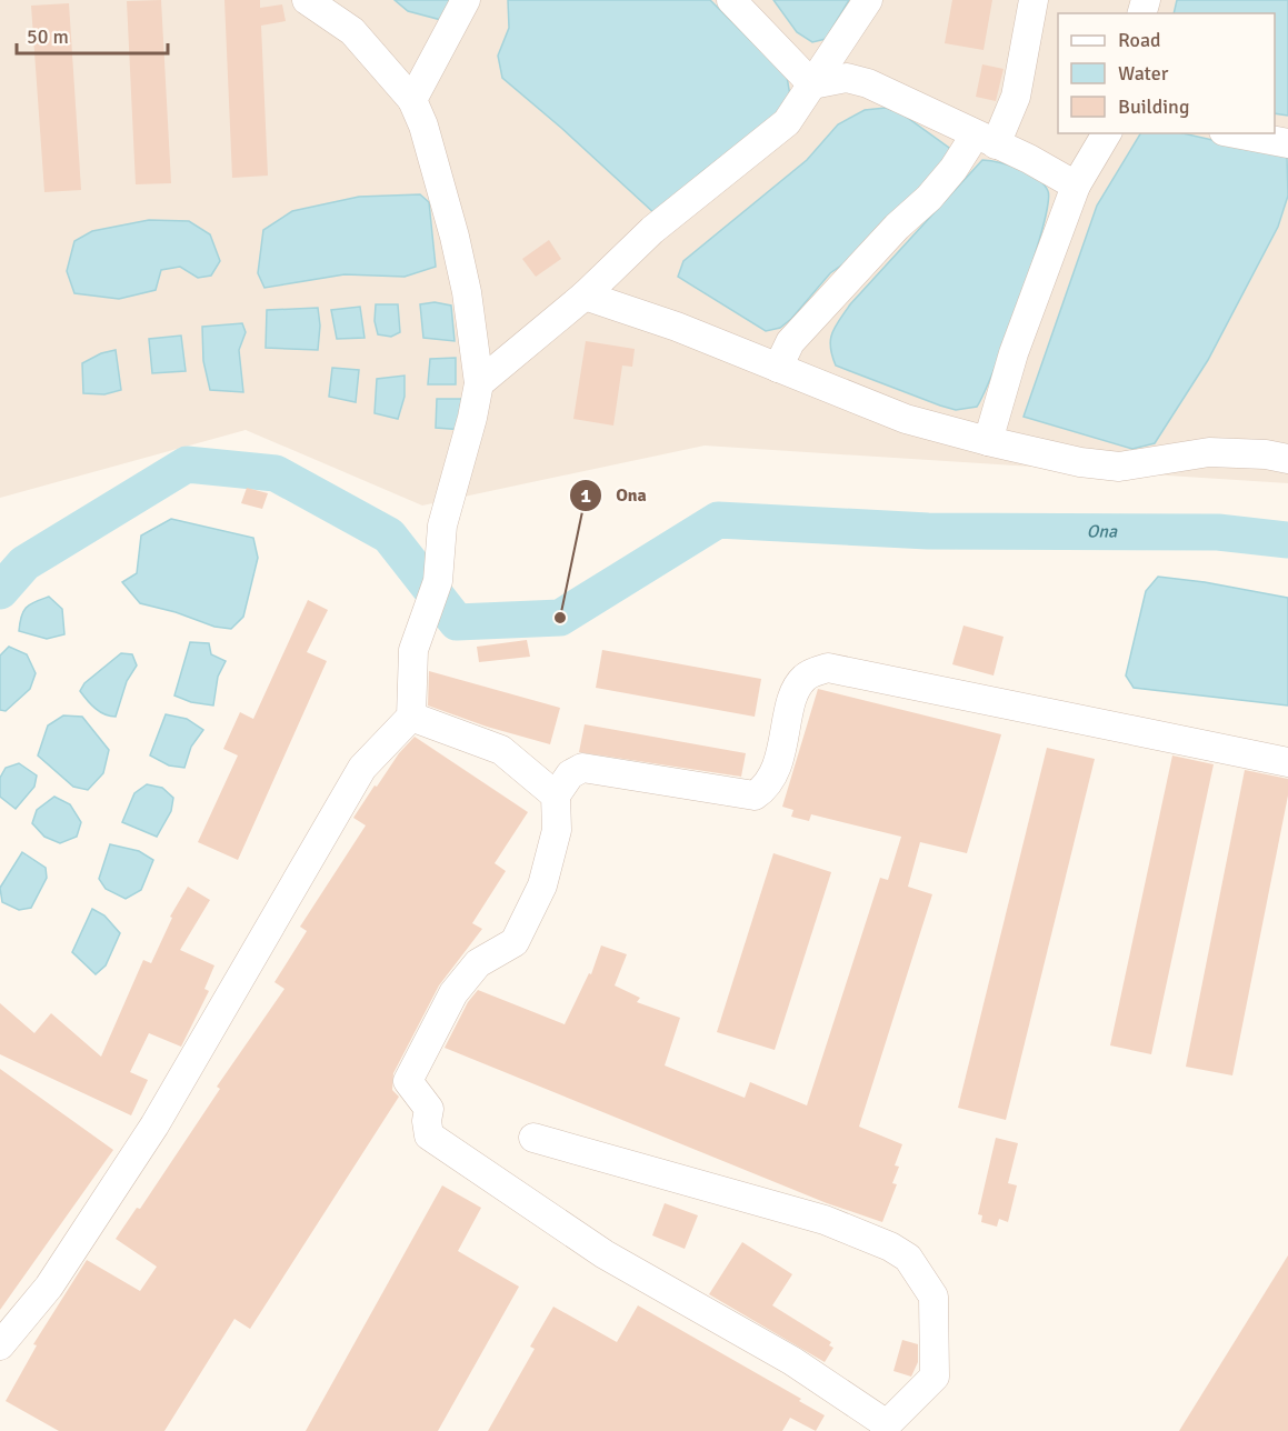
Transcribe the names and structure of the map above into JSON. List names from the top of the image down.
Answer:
{
  "water": ["Ona"],
  "places": ["Ona"],
  "legend": ["Road", "Water", "Building"],
  "scale_bar": "50 m"
}
